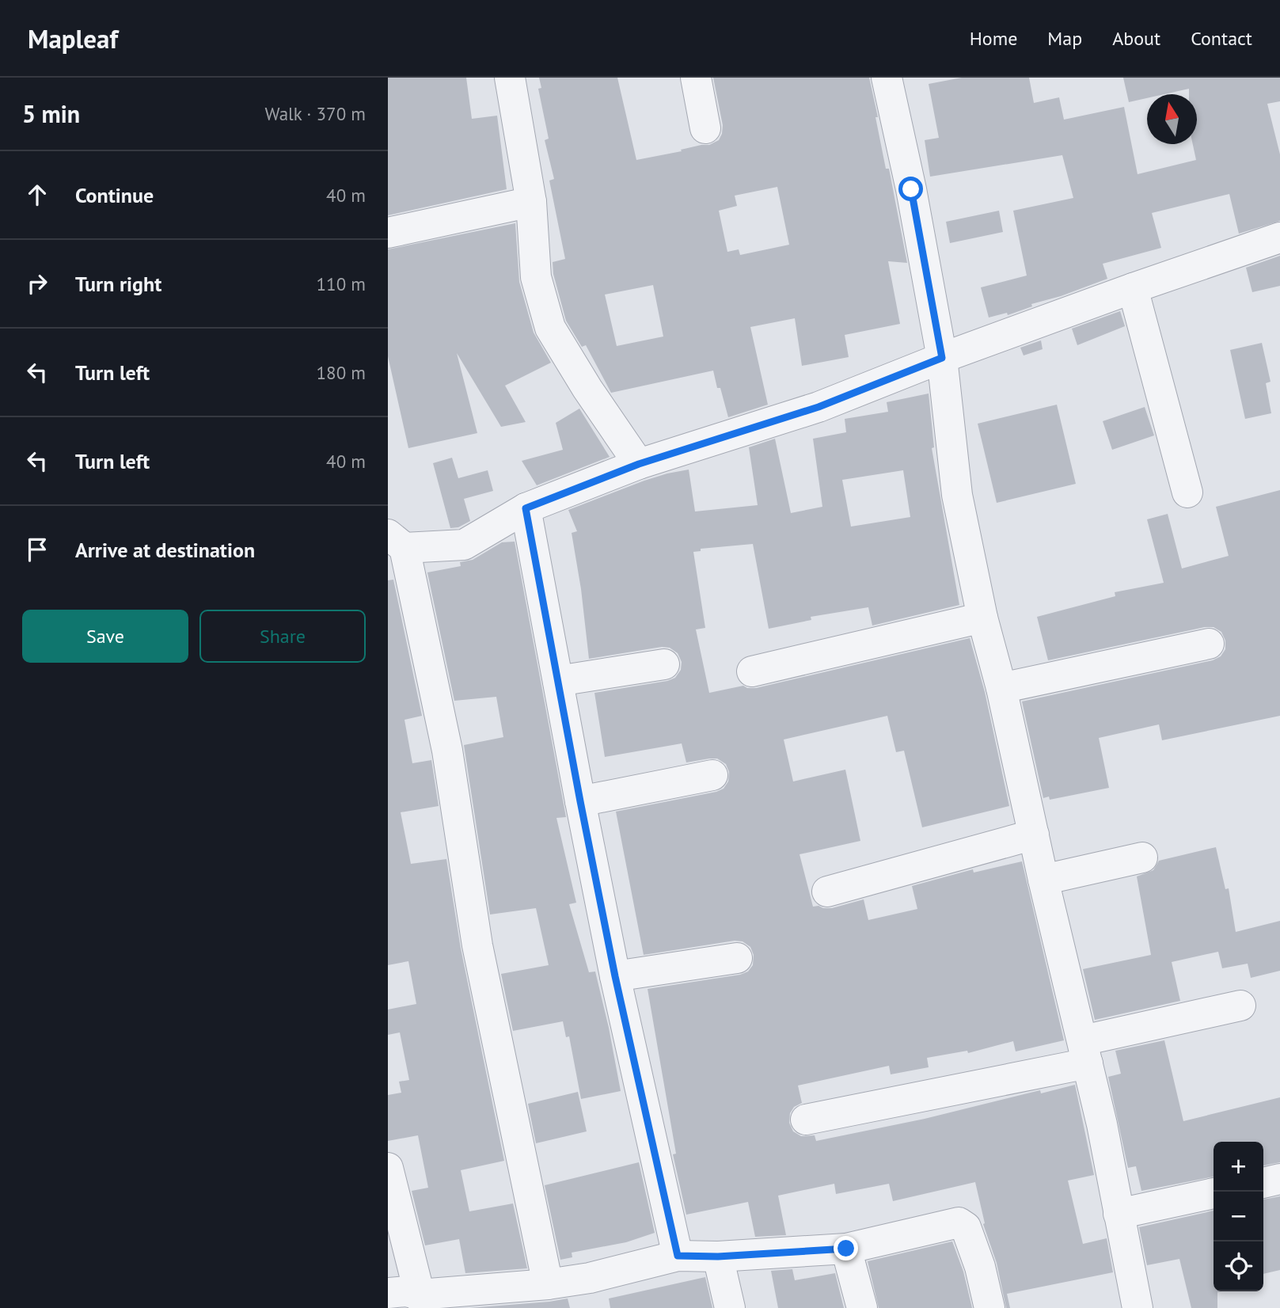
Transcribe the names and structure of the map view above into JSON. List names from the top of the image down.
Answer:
{
  "north": "top",
  "page": {
    "header": "Mapleaf",
    "nav": [
      "Home",
      "Map",
      "About",
      "Contact"
    ],
    "heading": ["5 min", "Walk · 370 m"],
    "list": [
      ["Continue", "40 m"],
      ["Turn right", "110 m"],
      ["Turn left", "180 m"],
      ["Turn left", "40 m"],
      "Arrive at destination"
    ],
    "buttons": ["Save", "Share"],
    "map_buttons": ["+", "−"]
  }
}
